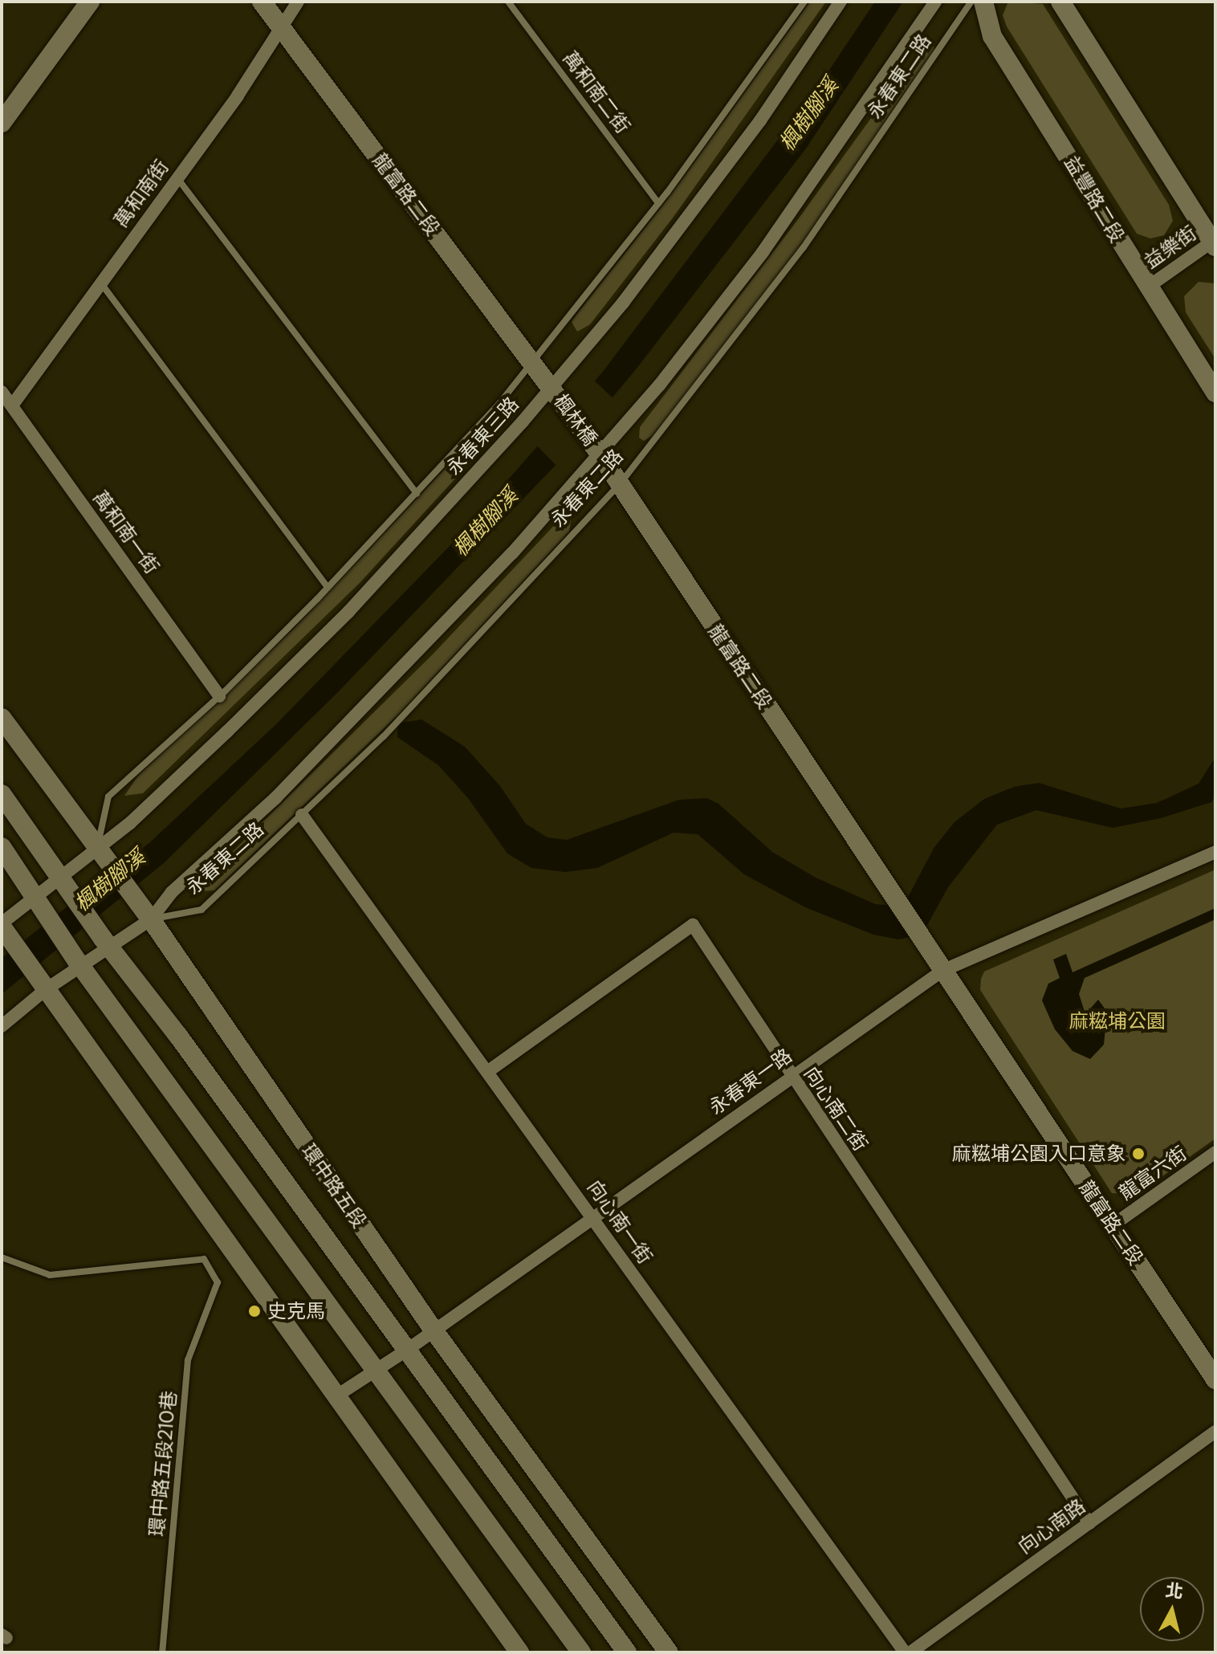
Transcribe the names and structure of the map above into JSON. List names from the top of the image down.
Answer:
{
  "streets": {
    "street": [
      "永春東二路",
      "萬和南街",
      "龍富路二段",
      "益豐路二段",
      "益樂街",
      "楓林橋",
      "永春東三路",
      "萬和南一街",
      "永春東一路",
      "向心南二街",
      "龍富六街",
      "環中路五段",
      "向心南一街",
      "向心南路"
    ],
    "lane": ["萬和南二街", "環中路五段210巷"]
  },
  "crossings": [
    ["永春東二路", "龍富路二段"],
    ["永春東二路", "楓林橋"],
    ["永春東二路", "環中路五段"],
    ["永春東二路", "向心南一街"],
    ["萬和南二街", "永春東三路"],
    ["萬和南街", "龍富路二段"],
    ["萬和南街", "萬和南一街"],
    ["龍富路二段", "楓林橋"],
    ["龍富路二段", "永春東三路"],
    ["龍富路二段", "永春東一路"],
    ["龍富路二段", "龍富六街"],
    ["益豐路二段", "益樂街"],
    ["楓林橋", "永春東三路"],
    ["永春東三路", "萬和南一街"],
    ["永春東三路", "環中路五段"],
    ["永春東一路", "向心南二街"],
    ["永春東一路", "環中路五段"],
    ["永春東一路", "向心南一街"],
    ["向心南二街", "向心南一街"],
    ["向心南二街", "向心南路"]
  ],
  "water": ["楓樹腳溪"],
  "parks": ["麻糍埔公園"],
  "places": ["麻糍埔公園入口意象", "史克馬"],
  "north": "top"
}
